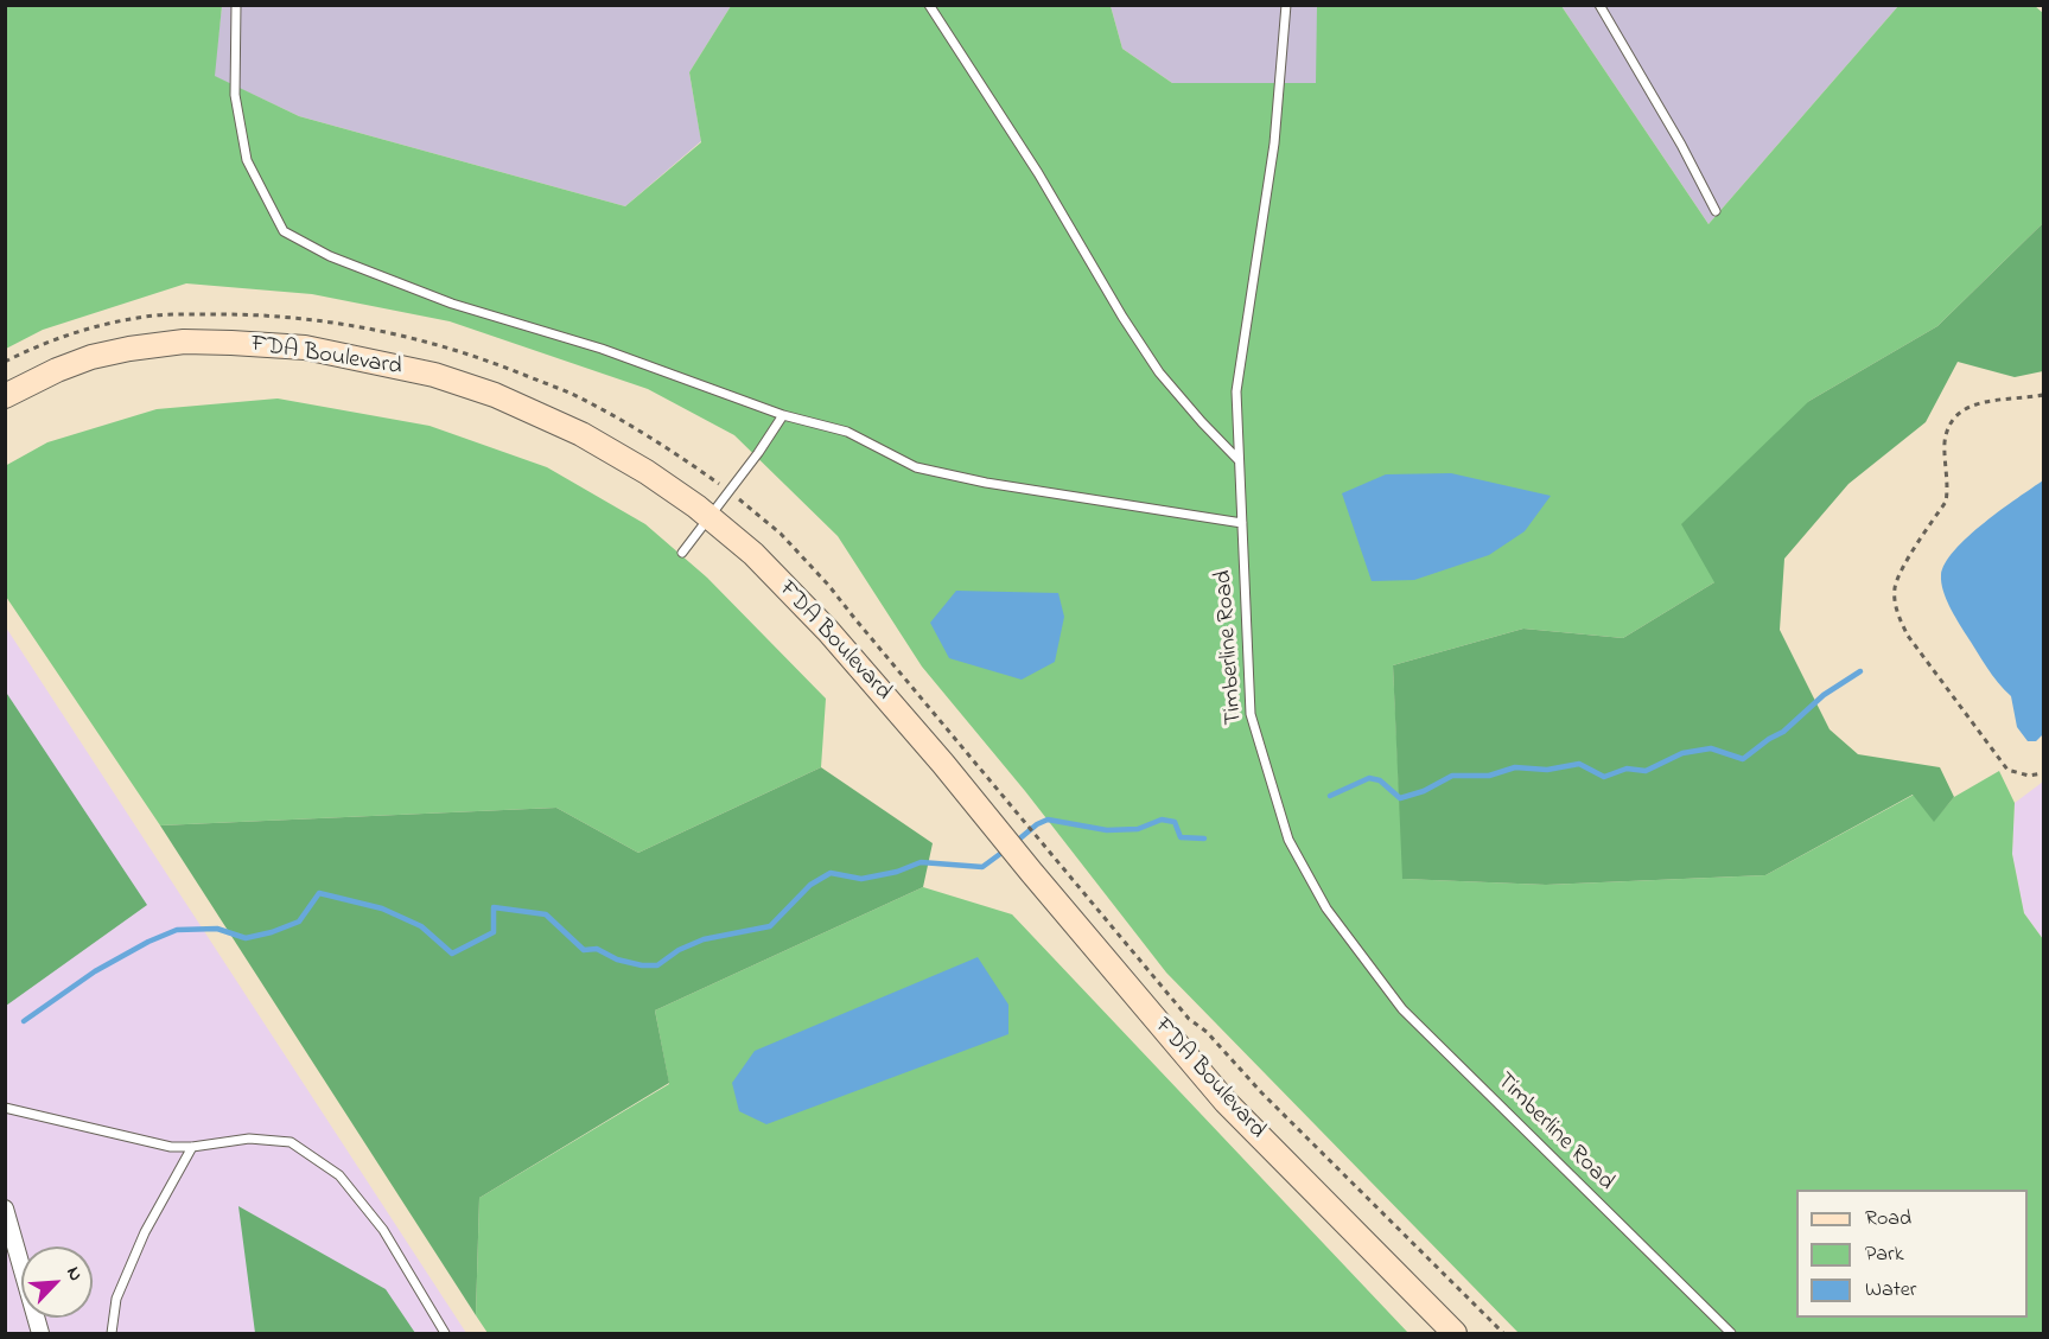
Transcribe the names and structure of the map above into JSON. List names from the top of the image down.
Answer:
{
  "streets": {
    "street": ["FDA Boulevard"],
    "lane": ["Timberline Road"]
  },
  "legend": ["Road", "Park", "Water"],
  "north": "top right"
}
